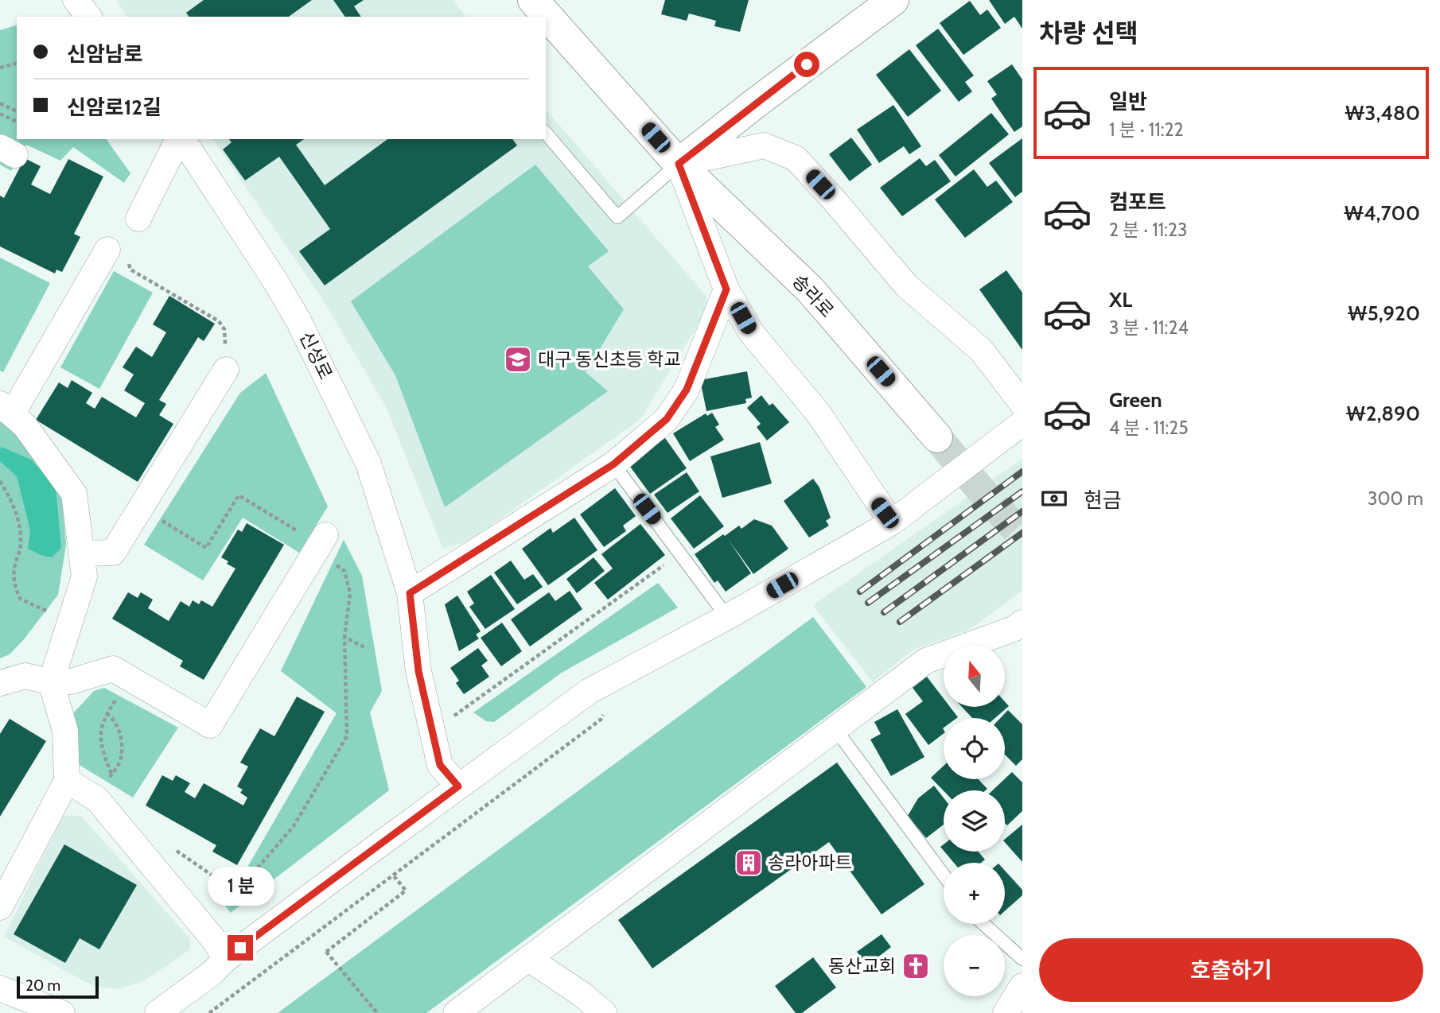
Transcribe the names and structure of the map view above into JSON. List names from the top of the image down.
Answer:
{
  "streets": {
    "main road": ["송라로"],
    "street": ["신성로"]
  },
  "places": {
    "school or university": ["대구 동신초등 학교"],
    "building": ["송라아파트"],
    "church": ["동산교회"]
  },
  "scale_bar": "20 m",
  "north": "top",
  "page": {
    "heading": "차량 선택",
    "banner": ["신암남로", "신암로12길"],
    "list": [
      {
        "name": "일반",
        "note": "1 분 · 11:22",
        "value": "₩3,480"
      },
      {
        "name": "컴포트",
        "note": "2 분 · 11:23",
        "value": "₩4,700"
      },
      {
        "name": "XL",
        "note": "3 분 · 11:24",
        "value": "₩5,920"
      },
      {
        "name": "Green",
        "note": "4 분 · 11:25",
        "value": "₩2,890"
      }
    ],
    "pay": ["현금", "300 m"],
    "map_buttons": ["+", "−"],
    "bubble": "1 분",
    "buttons": "호출하기",
    "scale": "20 m"
  }
}
